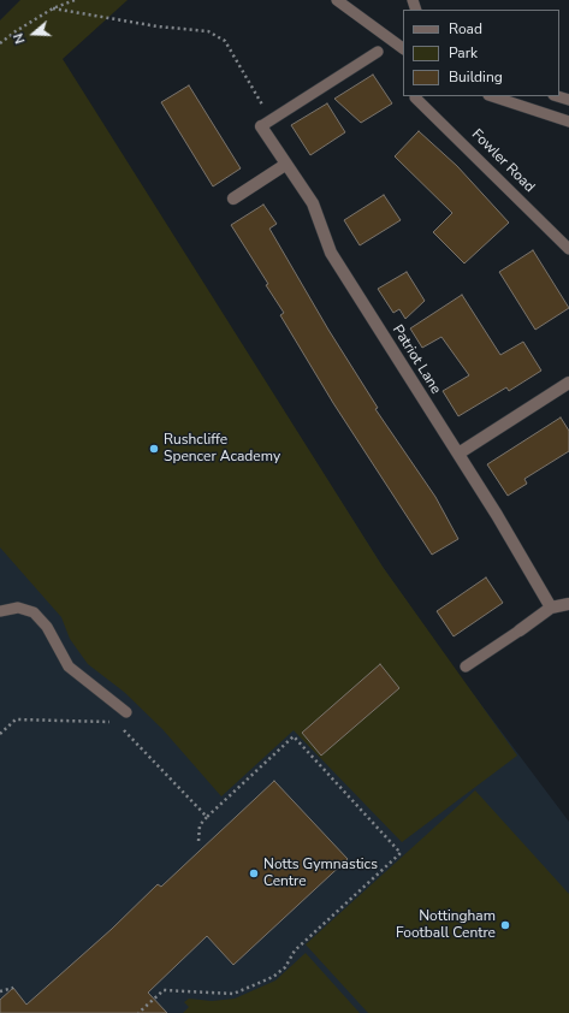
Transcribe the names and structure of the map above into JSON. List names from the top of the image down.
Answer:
{
  "streets": {
    "street": ["Patriot Lane"],
    "lane": ["Fowler Road"]
  },
  "places": ["Rushcliffe Spencer Academy", "Notts Gymnastics Centre", "Nottingham Football Centre"],
  "legend": ["Road", "Park", "Building"],
  "north": "left"
}
